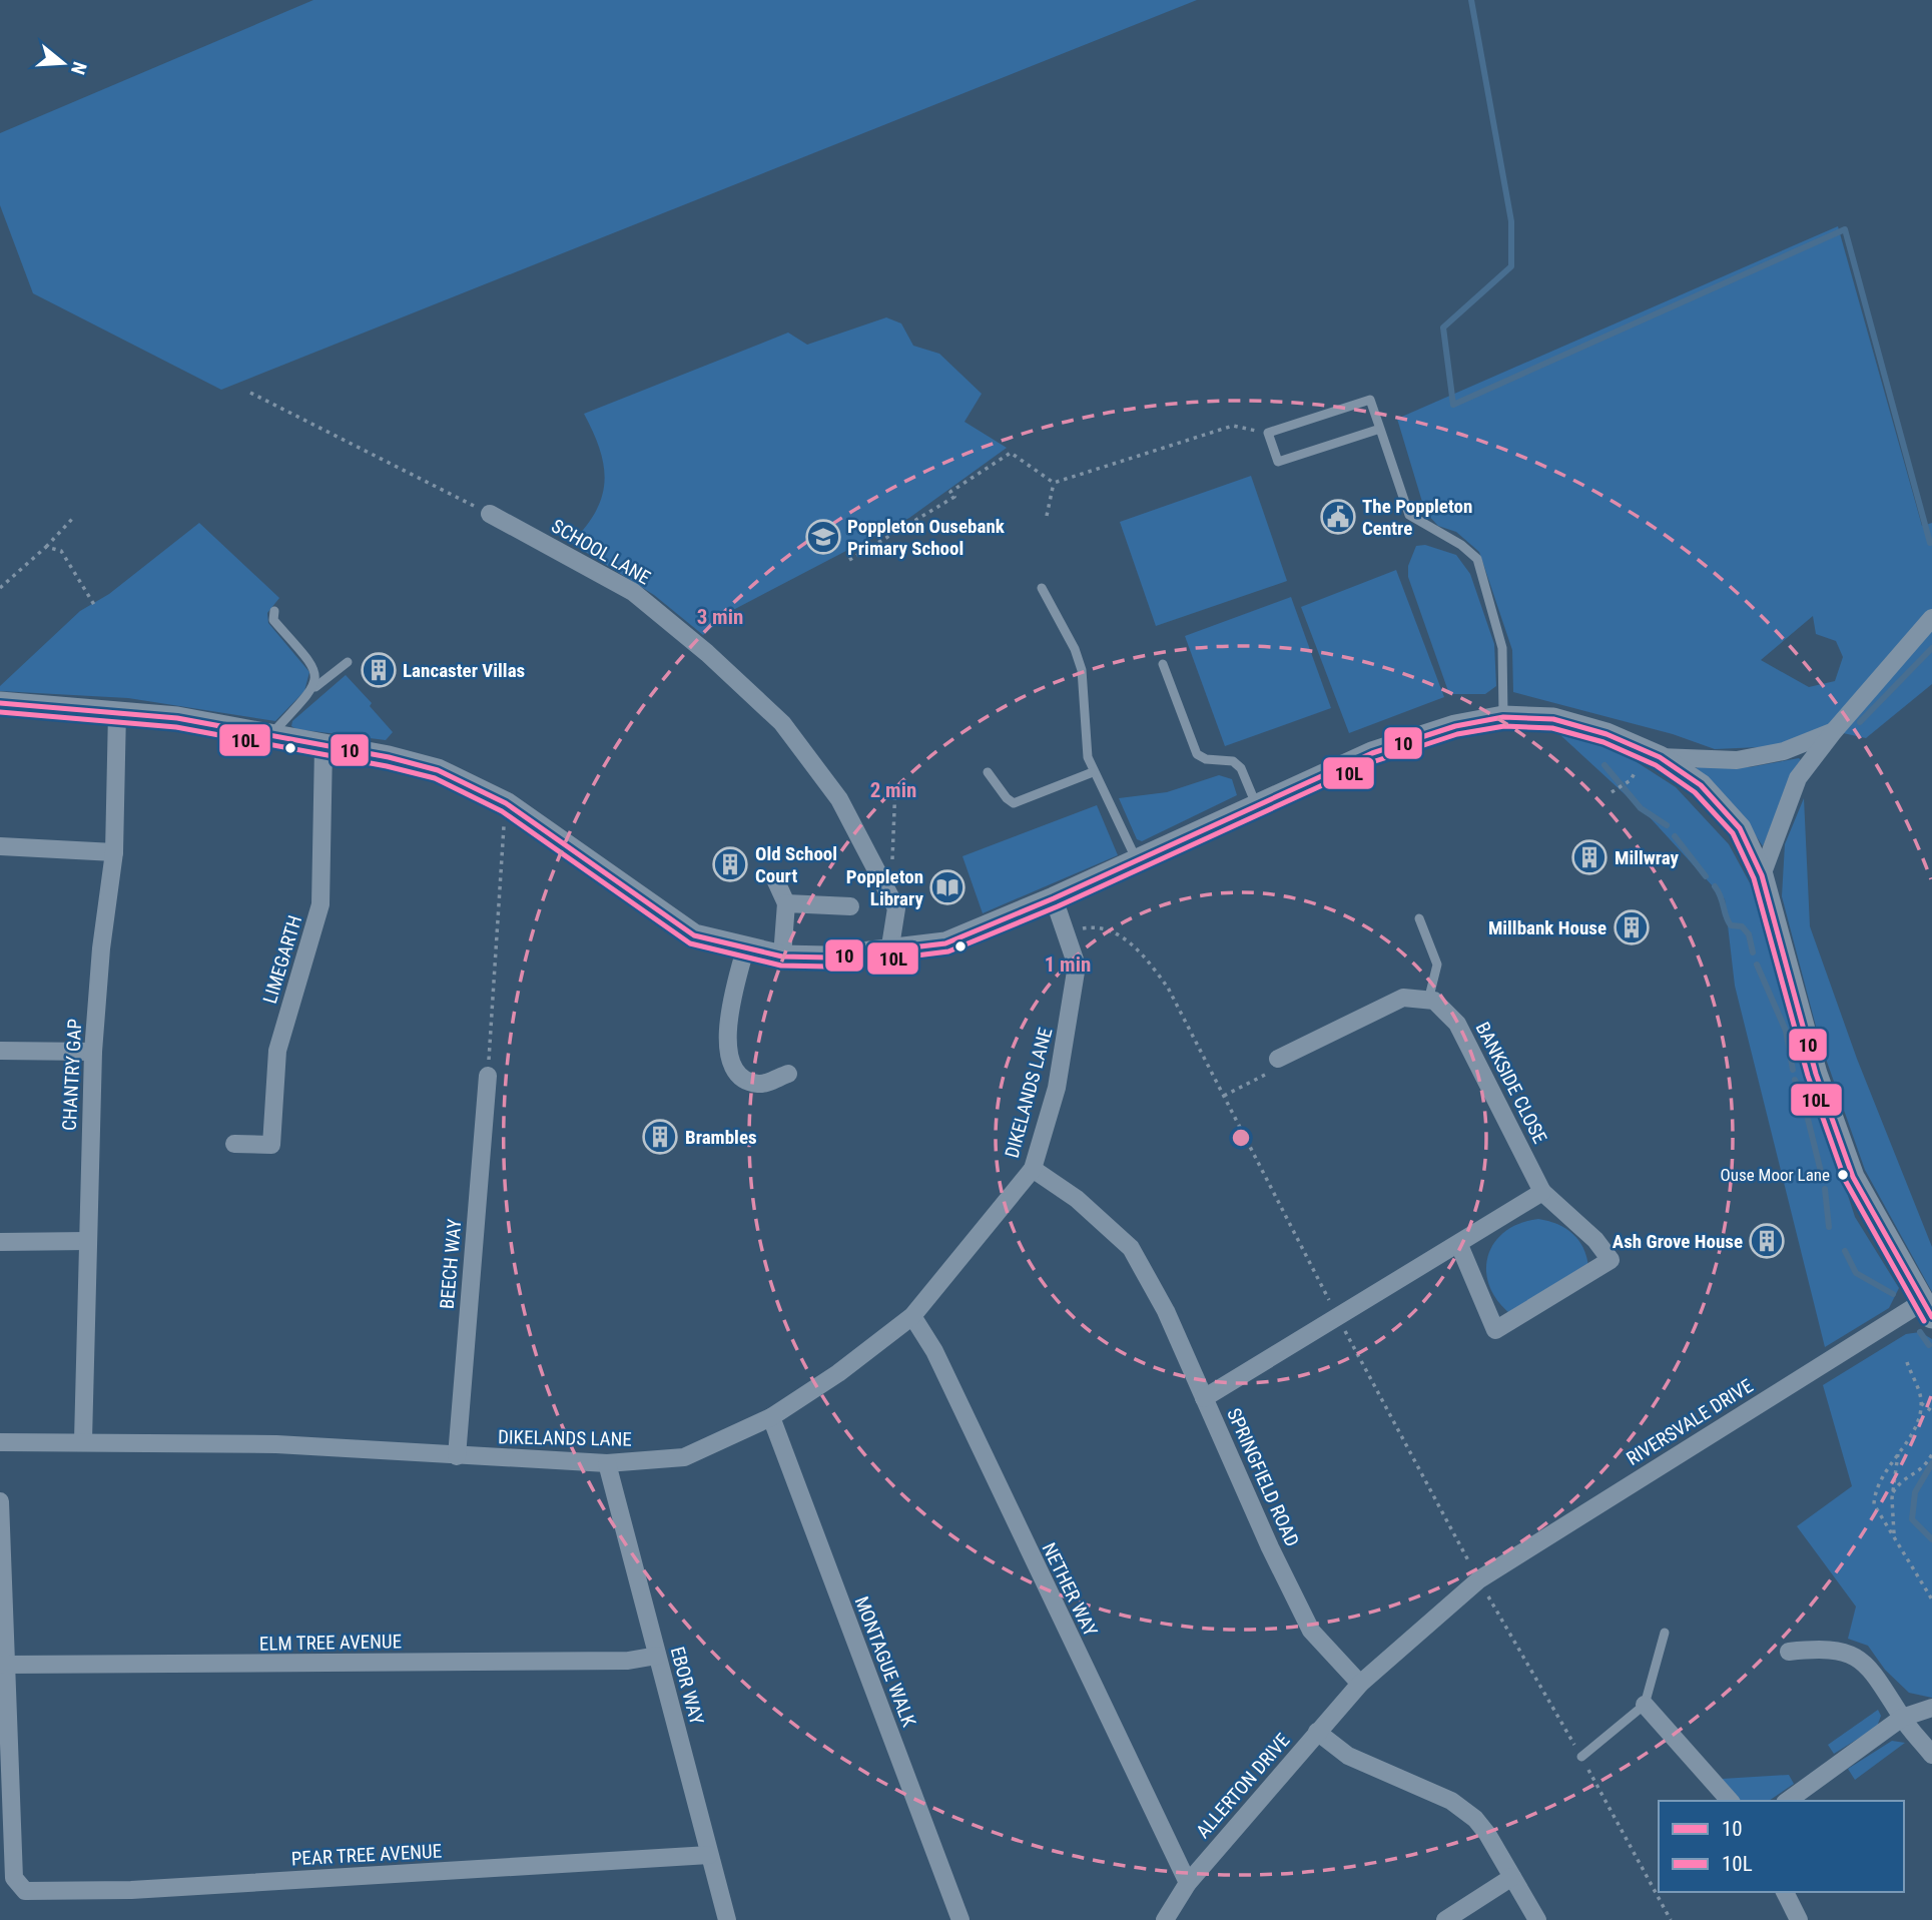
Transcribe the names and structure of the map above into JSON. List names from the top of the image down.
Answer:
{
  "streets": {
    "street": [
      "SCHOOL LANE",
      "LIMEGARTH",
      "CHANTRY GAP",
      "BANKSIDE CLOSE",
      "DIKELANDS LANE",
      "BEECH WAY",
      "RIVERSVALE DRIVE",
      "SPRINGFIELD ROAD",
      "NETHER WAY",
      "ELM TREE AVENUE",
      "MONTAGUE WALK",
      "EBOR WAY",
      "ALLERTON DRIVE",
      "PEAR TREE AVENUE"
    ]
  },
  "crossings": [
    ["CHANTRY GAP", "DIKELANDS LANE"],
    ["DIKELANDS LANE", "BEECH WAY"],
    ["DIKELANDS LANE", "SPRINGFIELD ROAD"],
    ["DIKELANDS LANE", "NETHER WAY"],
    ["DIKELANDS LANE", "MONTAGUE WALK"],
    ["DIKELANDS LANE", "EBOR WAY"],
    ["SPRINGFIELD ROAD", "ALLERTON DRIVE"],
    ["NETHER WAY", "ALLERTON DRIVE"],
    ["ELM TREE AVENUE", "EBOR WAY"],
    ["EBOR WAY", "PEAR TREE AVENUE"]
  ],
  "places": {
    "public building": ["The Poppleton Centre"],
    "school or university": ["Poppleton Ousebank Primary School"],
    "building": [
      "Lancaster Villas",
      "Millwray",
      "Old School Court",
      "Millbank House",
      "Brambles",
      "Ash Grove House"
    ],
    "library": ["Poppleton Library"],
    "other": ["Ouse Moor Lane"]
  },
  "lines": ["transit line 10", "transit line 10L"],
  "legend": ["10", "10L"],
  "north": "right",
  "rings": ["3 min", "2 min", "1 min"]
}
